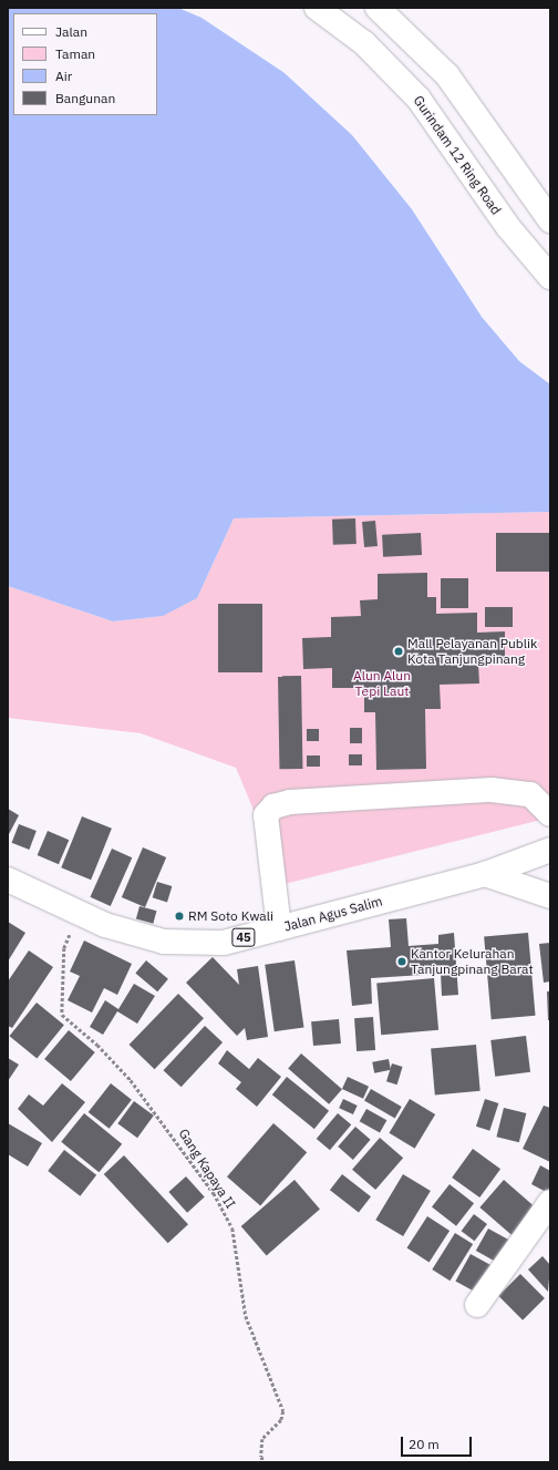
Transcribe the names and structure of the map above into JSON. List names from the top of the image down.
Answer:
{
  "streets": {
    "main road": ["Gurindam 12 Ring Road", "Jalan Agus Salim", "45"],
    "path": ["Gang Kapaya II"]
  },
  "crossings": [
    ["Jalan Agus Salim", "45"],
    ["Jalan Agus Salim", "Gang Kapaya II"]
  ],
  "parks": ["Alun Alun Tepi Laut"],
  "places": ["Mall Pelayanan Publik Kota Tanjungpinang", "RM Soto Kwali", "Kantor Kelurahan Tanjungpinang Barat"],
  "legend": [
    "Jalan",
    "Taman",
    "Air",
    "Bangunan"
  ],
  "scale_bar": "20 m"
}
